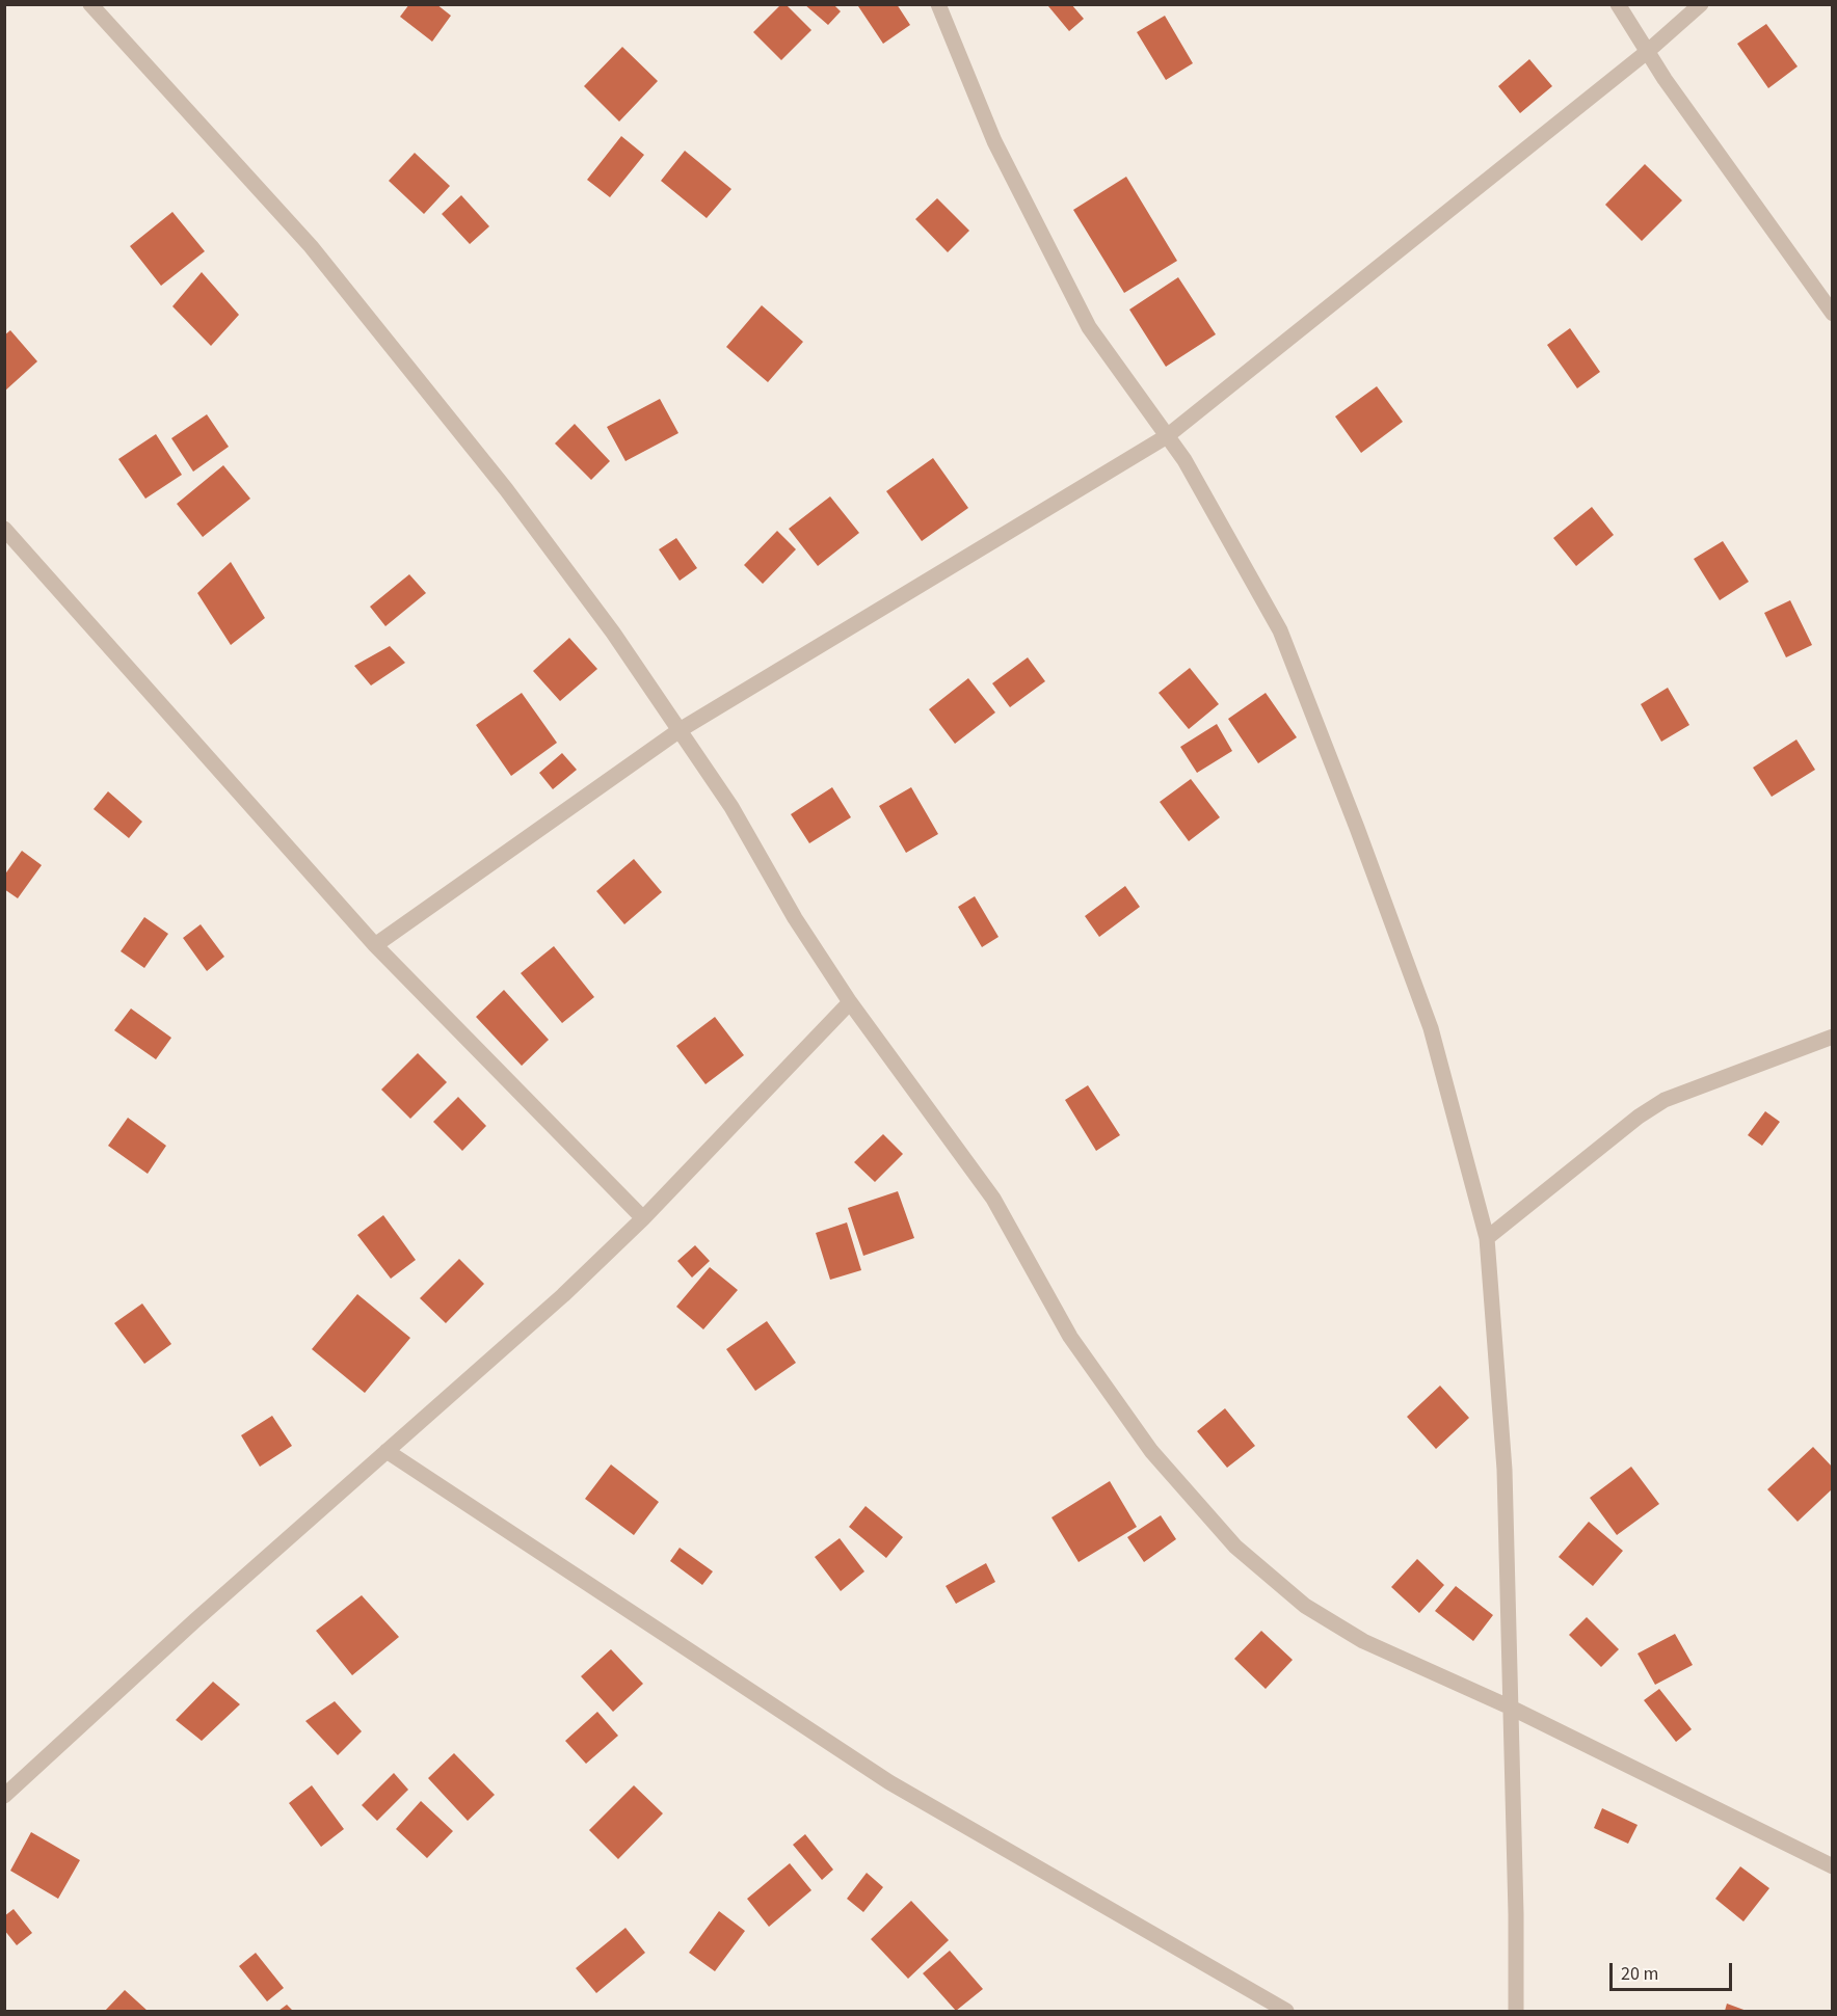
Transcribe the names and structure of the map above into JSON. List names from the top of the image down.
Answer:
{
  "scale_bar": "20 m"
}
